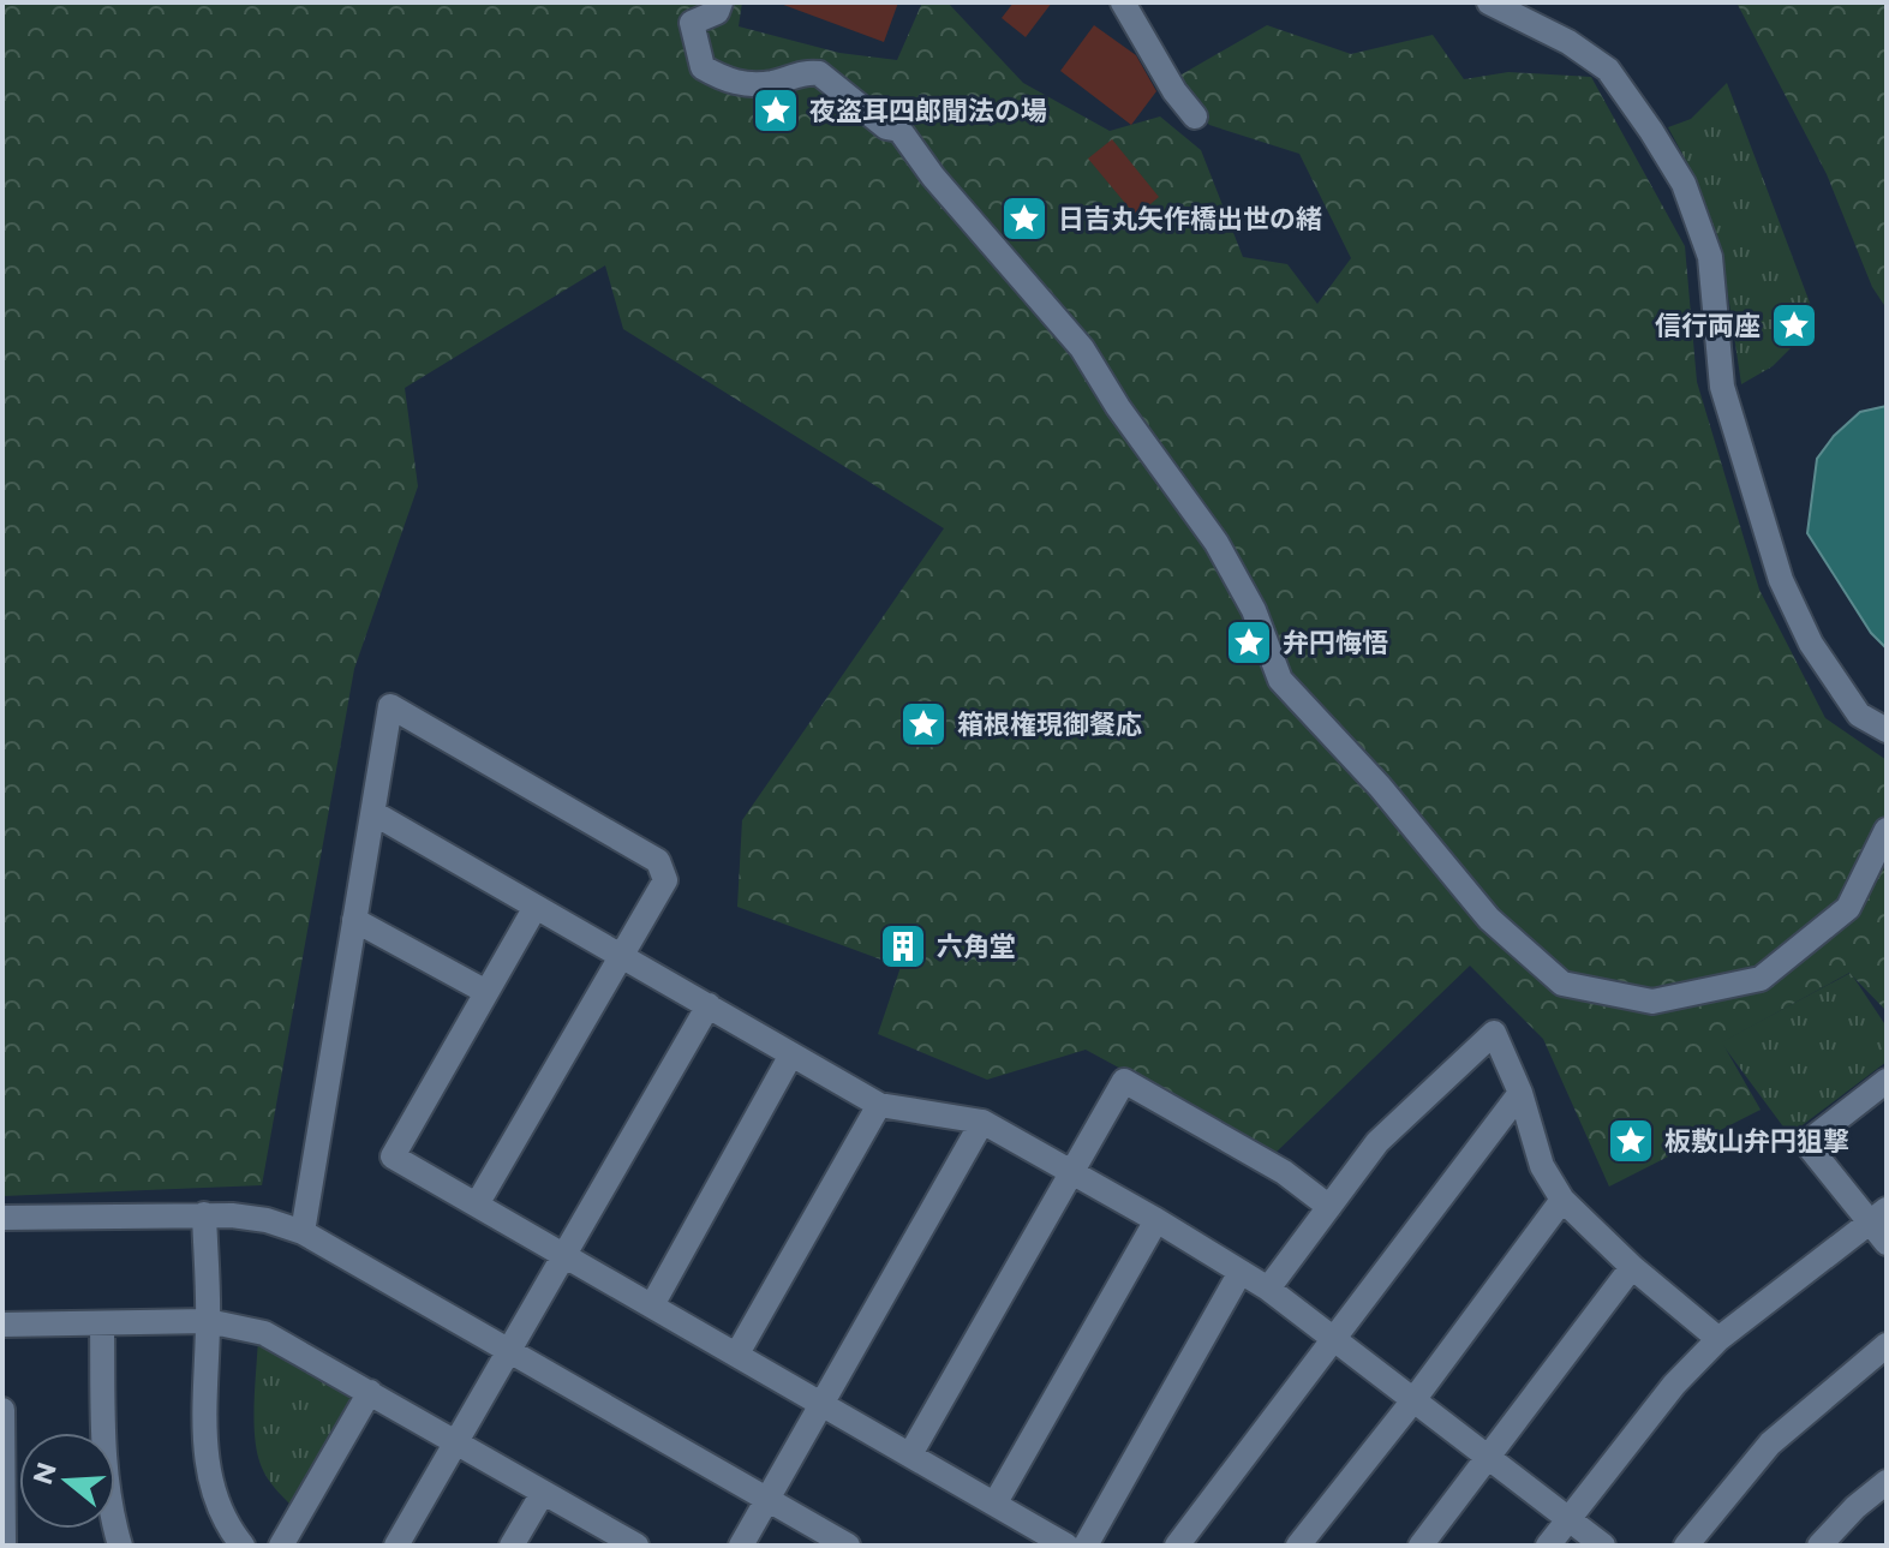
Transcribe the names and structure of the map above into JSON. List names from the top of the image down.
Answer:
{
  "places": {
    "place": [
      "夜盗耳四郎聞法の場",
      "日吉丸矢作橋出世の緒",
      "信行両座",
      "弁円悔悟",
      "箱根権現御餐応",
      "板敷山弁円狙撃"
    ],
    "building": ["六角堂"]
  },
  "north": "left"
}
